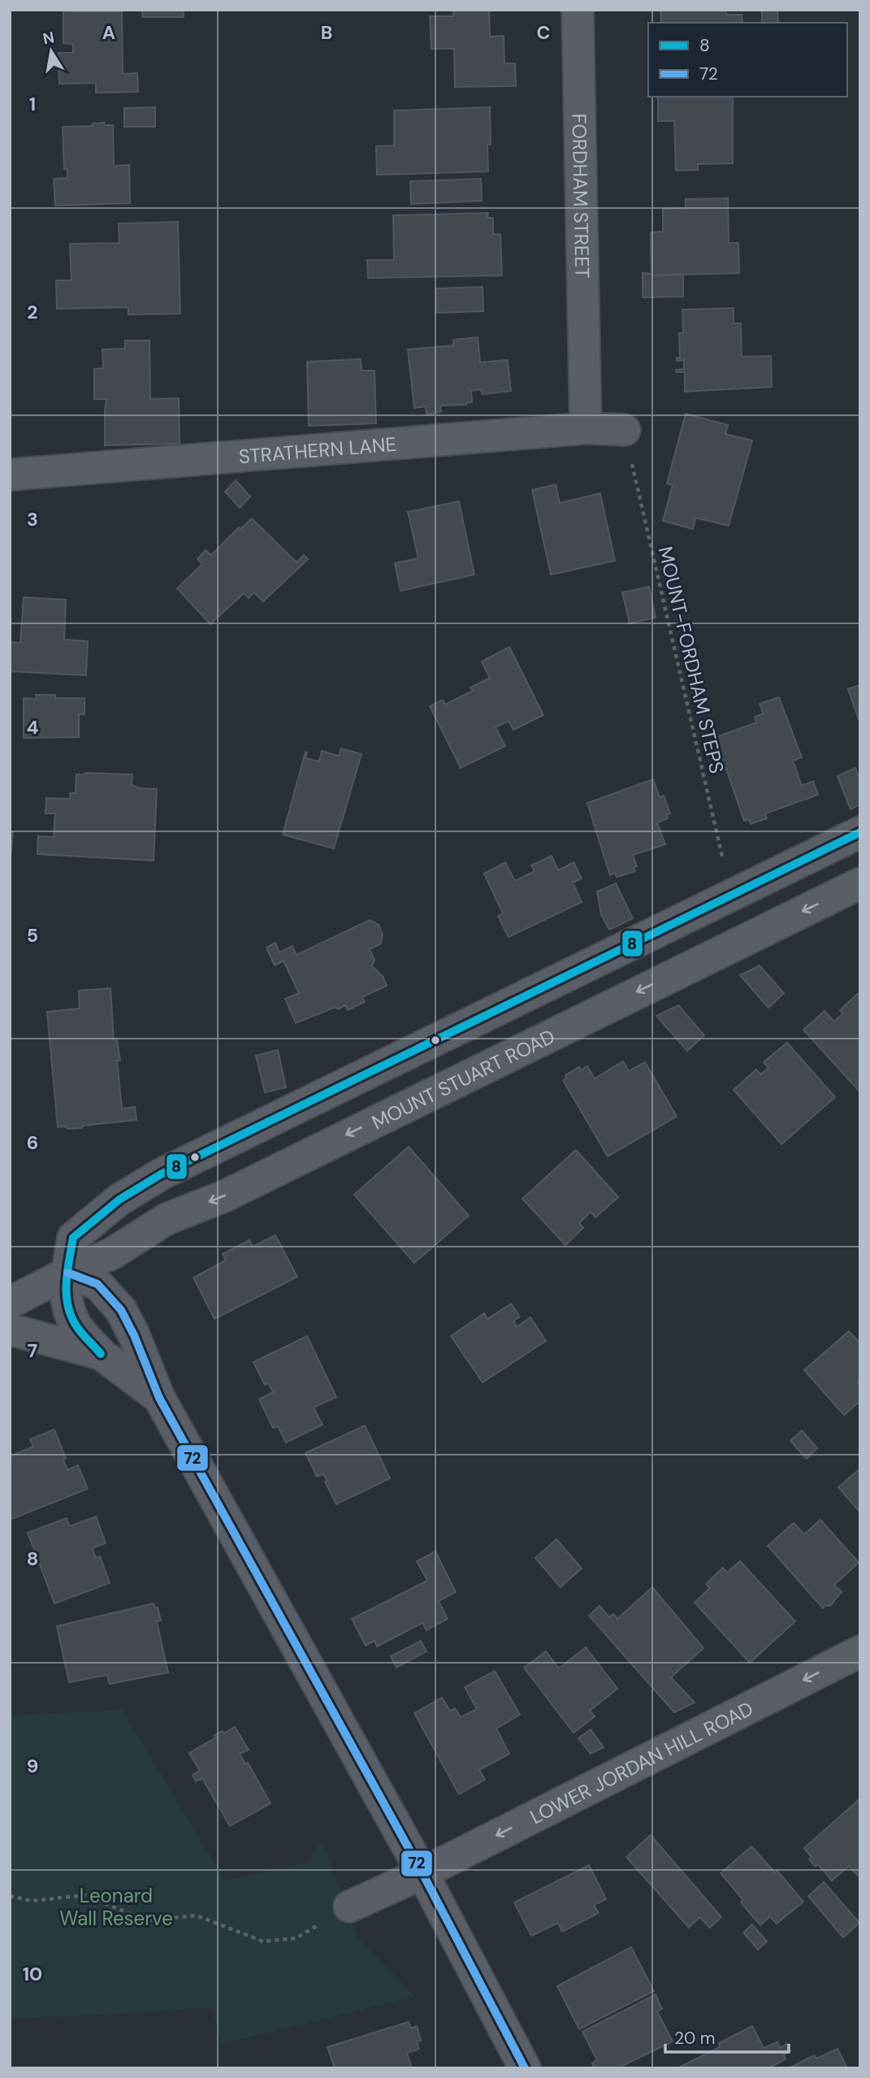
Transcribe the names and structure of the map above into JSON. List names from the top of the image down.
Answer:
{
  "streets": {
    "street": [
      "FORDHAM STREET",
      "STRATHERN LANE",
      "MOUNT STUART ROAD",
      "LOWER JORDAN HILL ROAD"
    ],
    "path": ["MOUNT-FORDHAM STEPS"]
  },
  "crossings": [
    ["FORDHAM STREET", "STRATHERN LANE"],
    ["STRATHERN LANE", "MOUNT-FORDHAM STEPS"]
  ],
  "one_way": ["LOWER JORDAN HILL ROAD"],
  "parks": ["Leonard Wall Reserve"],
  "lines": ["transit line 8", "transit line 72"],
  "legend": ["8", "72"],
  "scale_bar": "20 m",
  "north": "top",
  "grid": {
    "columns": ["A", "B", "C"],
    "rows": [
      "1",
      "2",
      "3",
      "4",
      "5",
      "6",
      "7",
      "8",
      "9",
      "10"
    ]
  }
}
